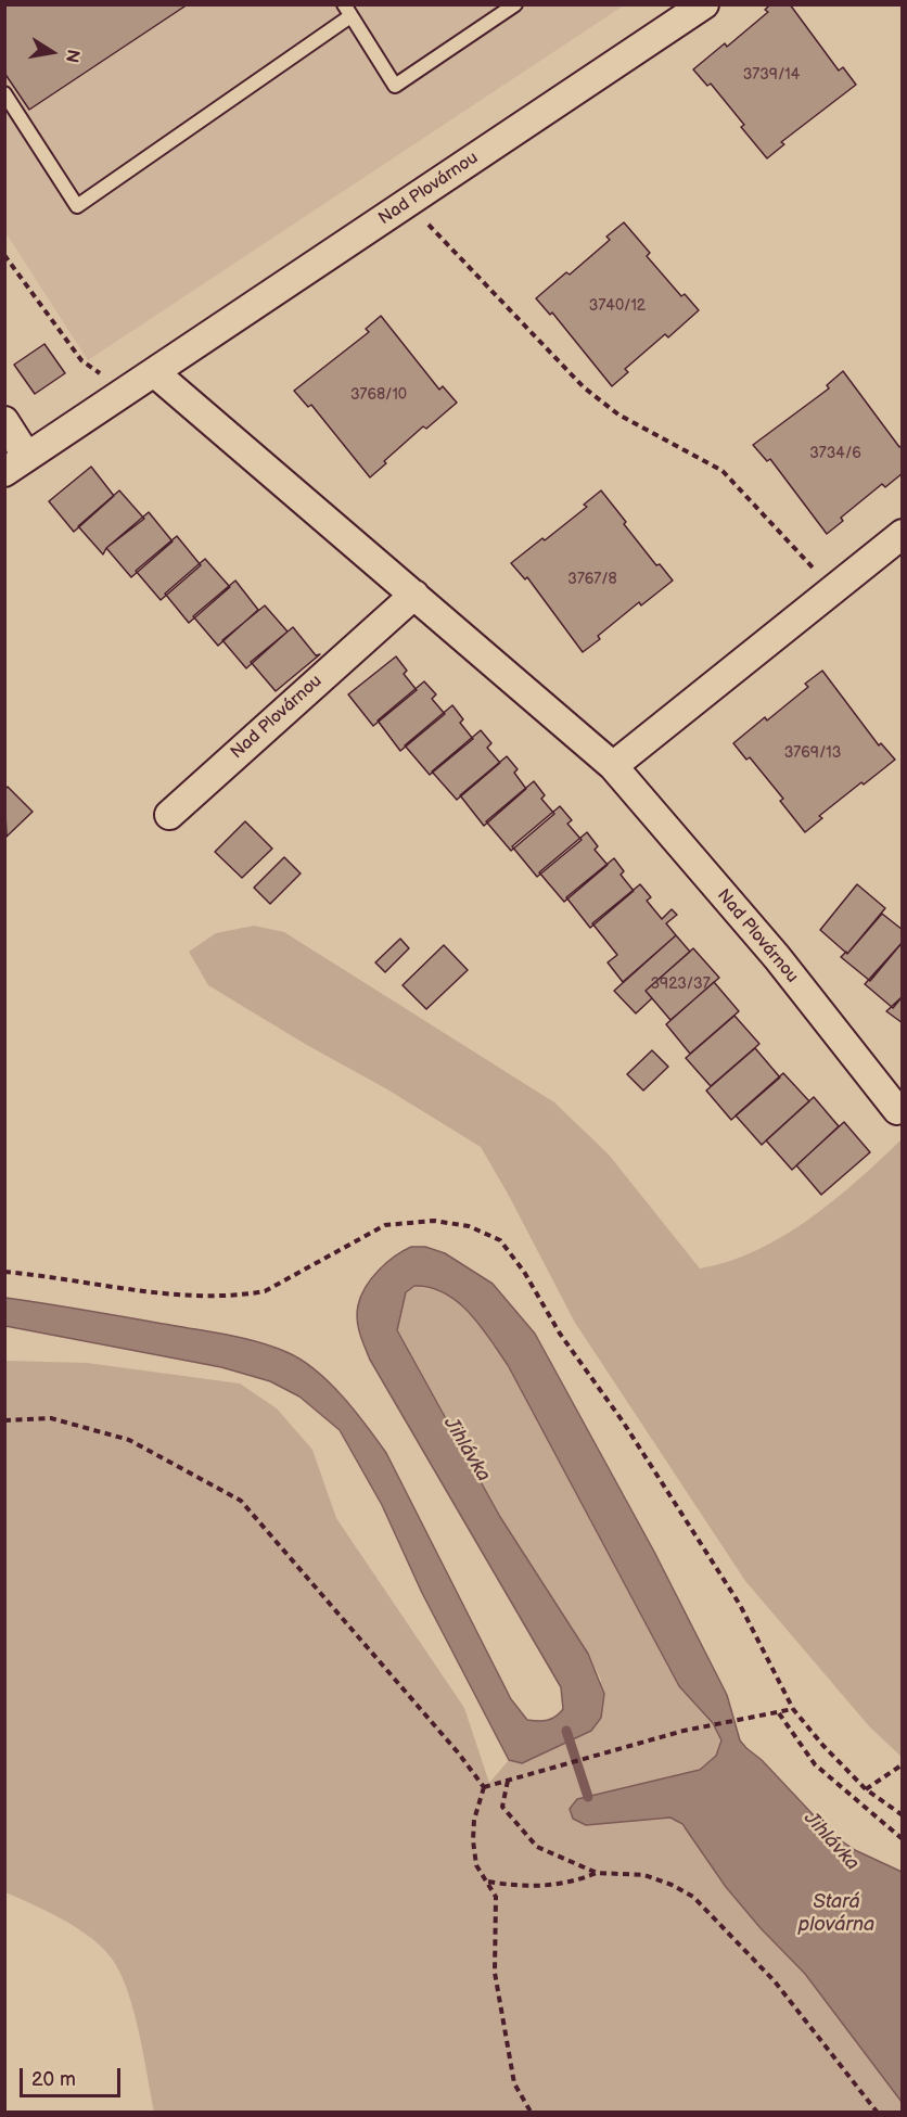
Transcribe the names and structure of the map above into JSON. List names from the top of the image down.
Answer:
{
  "streets": {
    "street": ["Nad Plovárnou"]
  },
  "water": ["Jihlávka", "Stará plovárna"],
  "house_numbers": [
    "3739/14",
    "3740/12",
    "3768/10",
    "3734/6",
    "3767/8",
    "3769/13",
    "3923/37"
  ],
  "scale_bar": "20 m",
  "north": "right"
}
